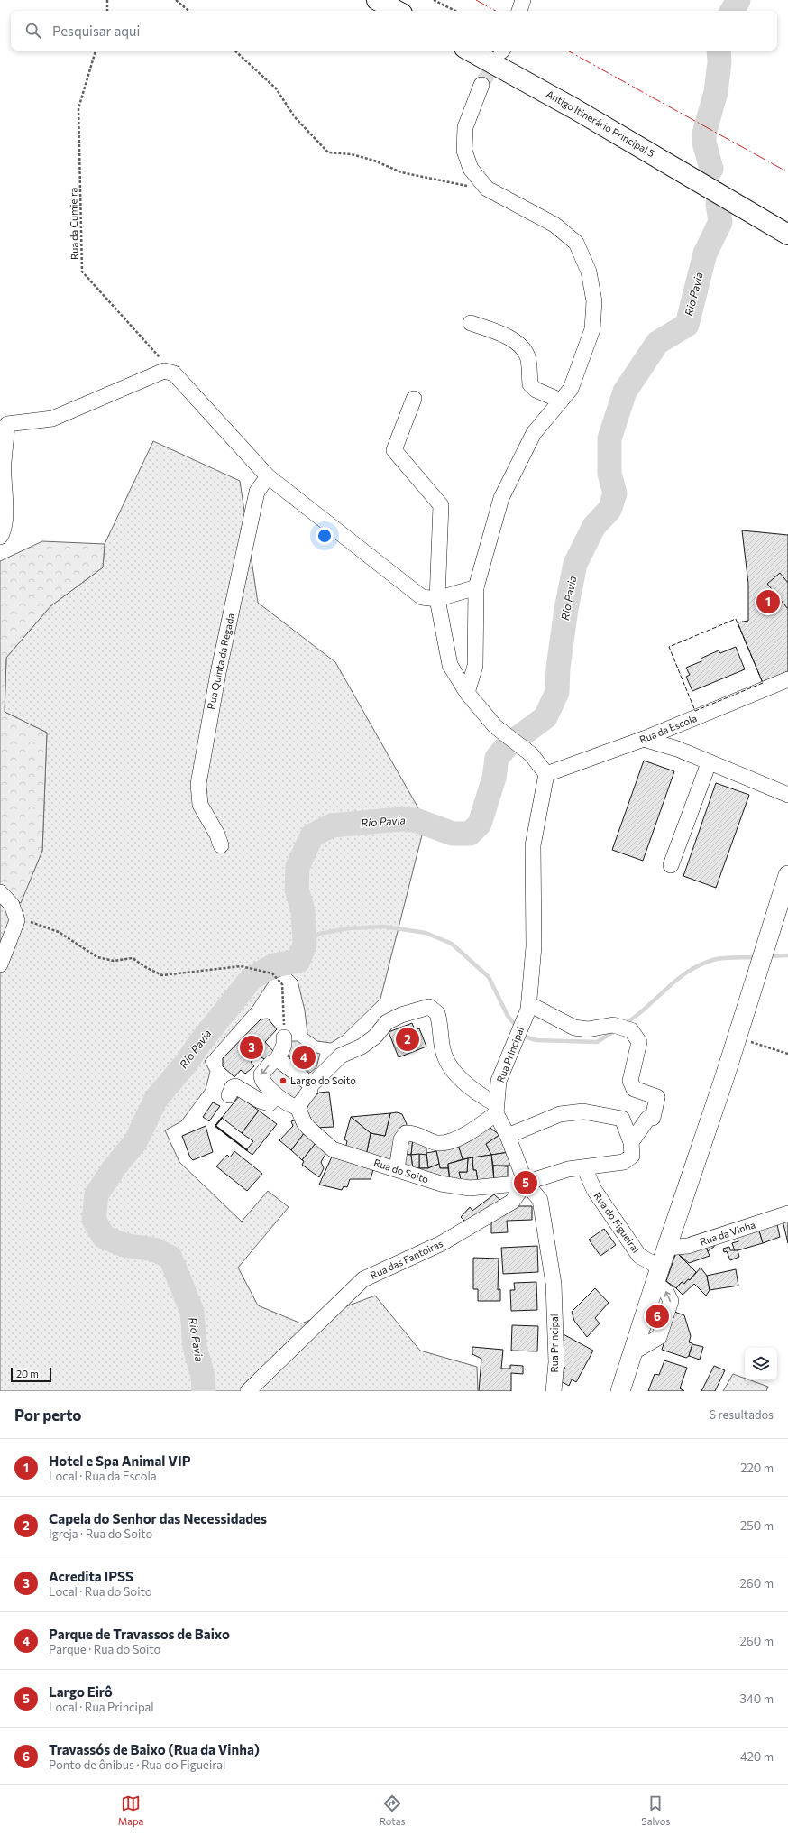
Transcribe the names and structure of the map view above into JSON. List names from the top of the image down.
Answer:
{
  "streets": {
    "highway": ["Antigo Itinerário Principal 5"],
    "street": [
      "Rua Quinta da Regada",
      "Rua da Escola",
      "Rua Principal",
      "Rua do Soito",
      "Rua do Figueiral",
      "Rua da Vinha",
      "Rua das Fantoiras"
    ],
    "path": ["Rua da Cumieira"]
  },
  "crossings": [
    ["Rua da Escola", "Rua Principal"],
    ["Rua Principal", "Rua do Soito"],
    ["Rua Principal", "Rua das Fantoiras"],
    ["Rua do Soito", "Rua do Figueiral"],
    ["Rua do Soito", "Rua das Fantoiras"]
  ],
  "water": ["Rio Pavia"],
  "places": ["Largo do Soito"],
  "scale_bar": "20 m",
  "page": {
    "search": "Pesquisar aqui",
    "pins": [
      "1",
      "2",
      "3",
      "4",
      "5",
      "6"
    ],
    "scale": "20 m",
    "heading": ["Por perto", "6 resultados"],
    "list": [
      {
        "mark": "1",
        "name": "Hotel e Spa Animal VIP",
        "note": "Local · Rua da Escola",
        "value": "220 m"
      },
      {
        "mark": "2",
        "name": "Capela do Senhor das Necessidades",
        "note": "Igreja · Rua do Soito",
        "value": "250 m"
      },
      {
        "mark": "3",
        "name": "Acredita IPSS",
        "note": "Local · Rua do Soito",
        "value": "260 m"
      },
      {
        "mark": "4",
        "name": "Parque de Travassos de Baixo",
        "note": "Parque · Rua do Soito",
        "value": "260 m"
      },
      {
        "mark": "5",
        "name": "Largo Eirô",
        "note": "Local · Rua Principal",
        "value": "340 m"
      },
      {
        "mark": "6",
        "name": "Travassós de Baixo (Rua da Vinha)",
        "note": "Ponto de ônibus · Rua do Figueiral",
        "value": "420 m"
      }
    ],
    "nav": ["Mapa", "Rotas", "Salvos"]
  }
}
